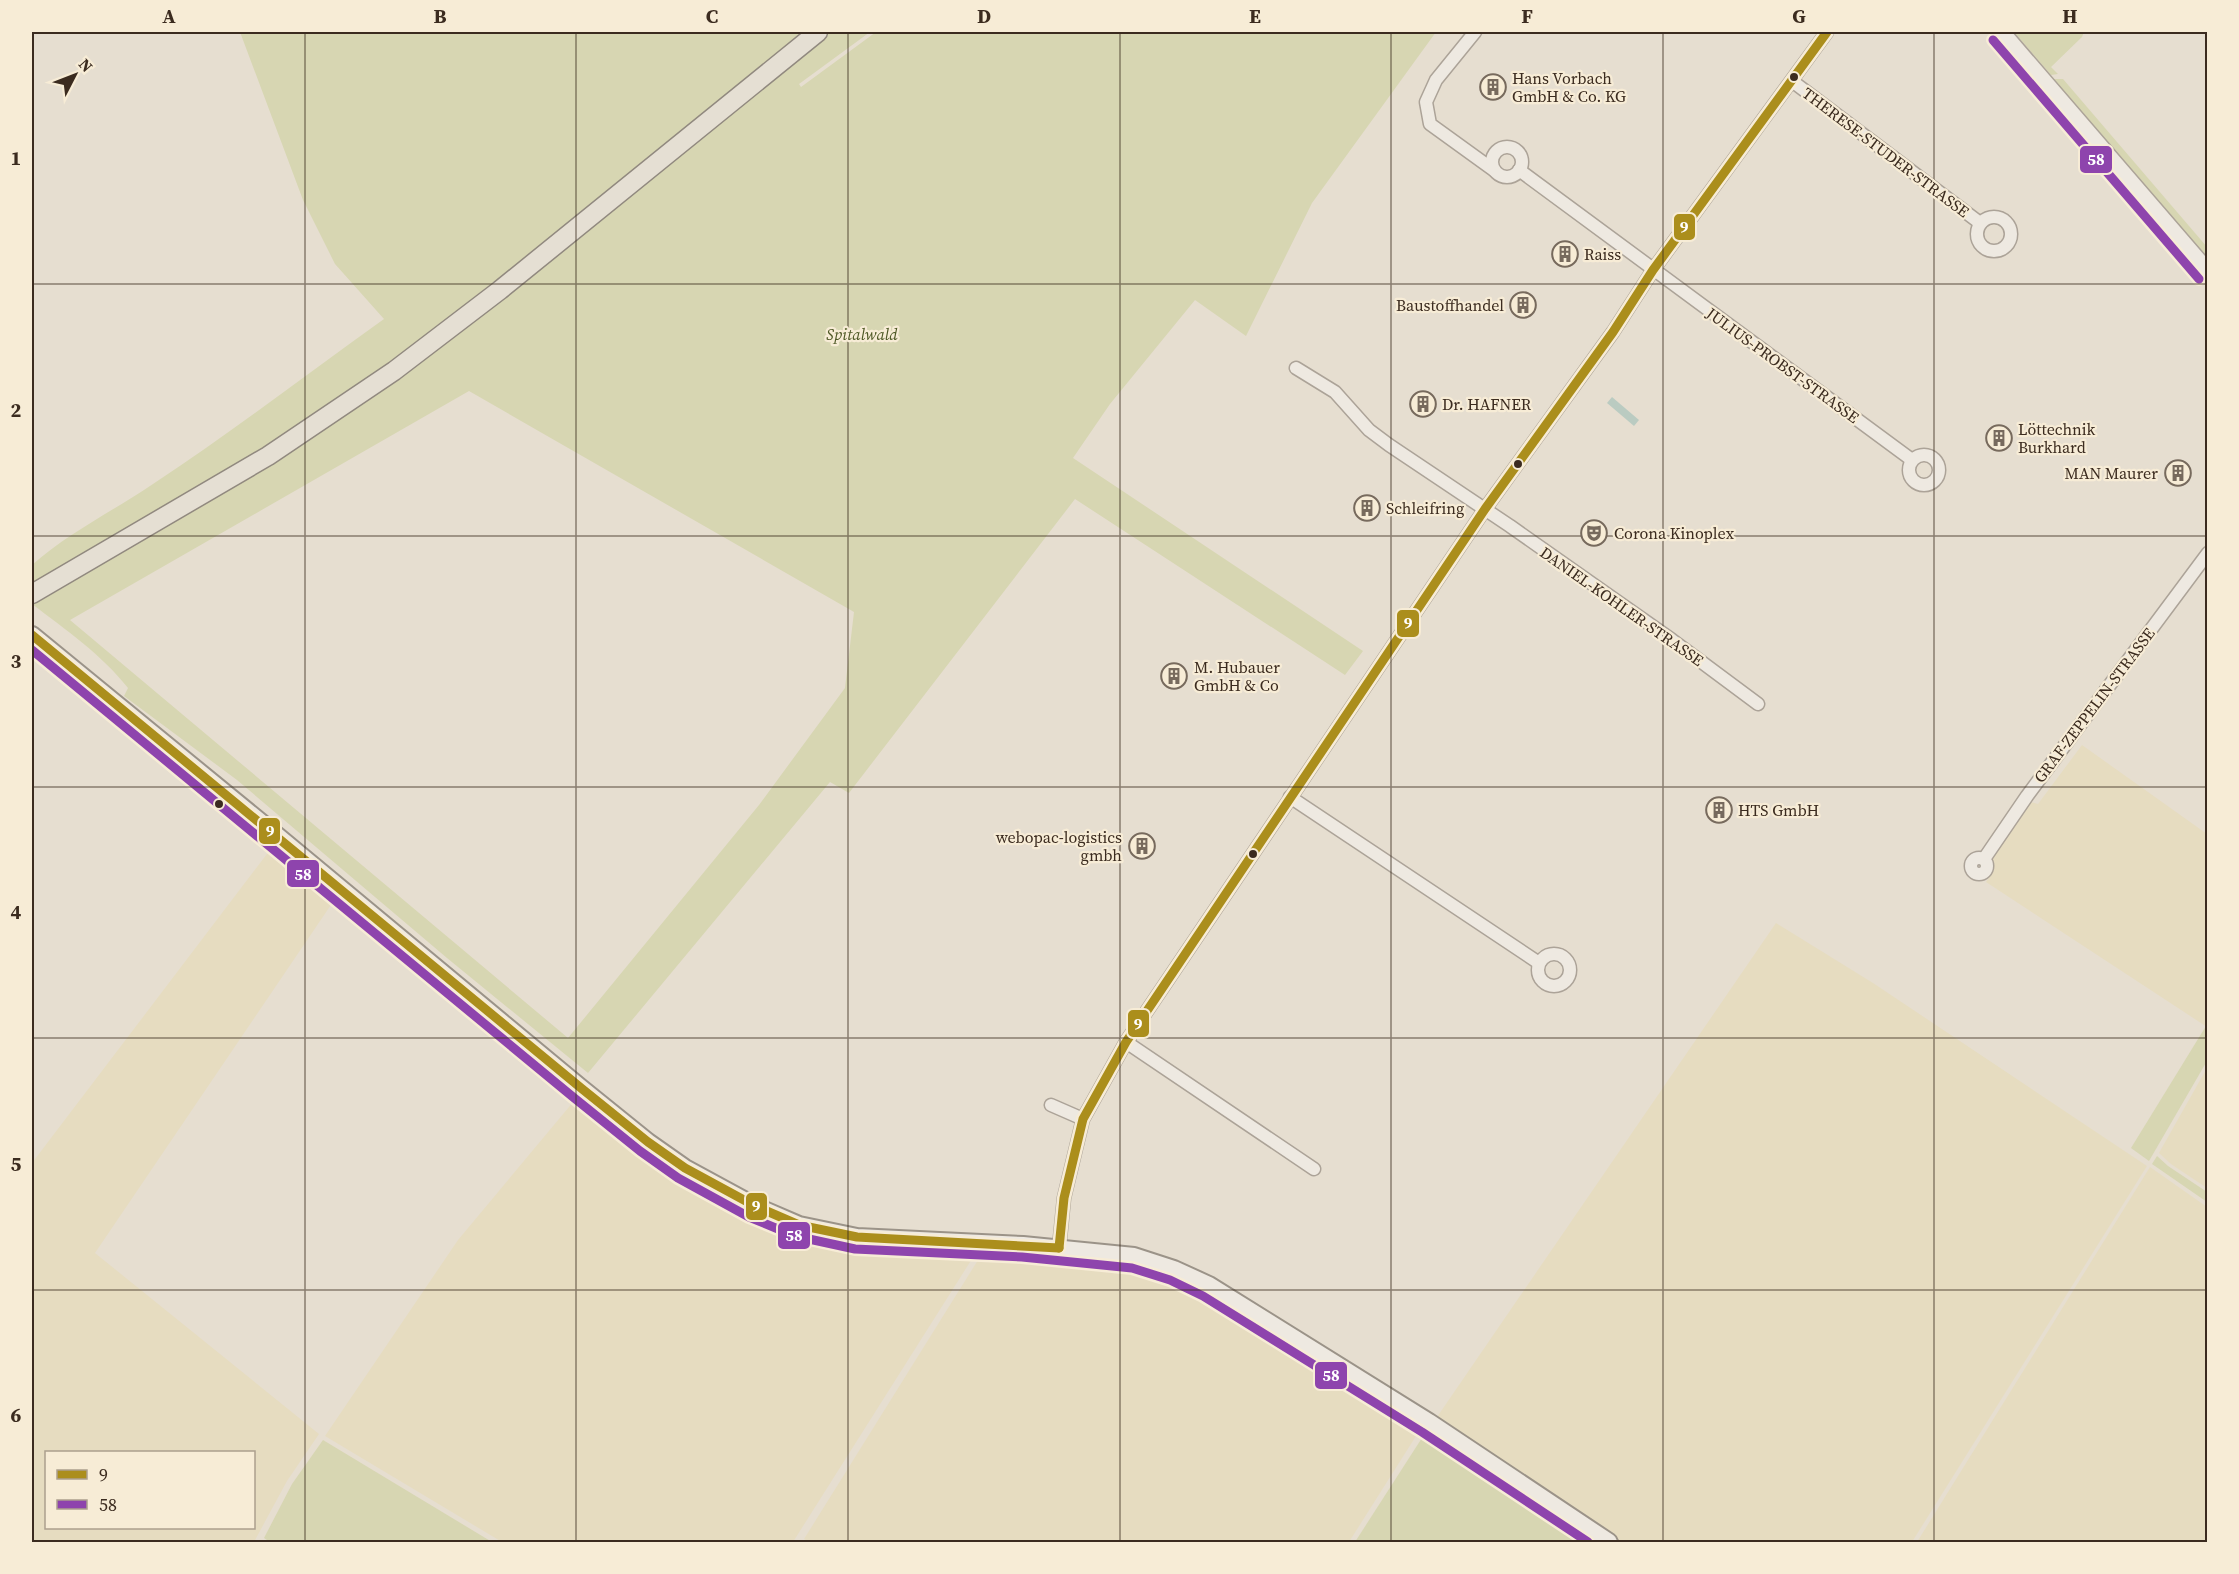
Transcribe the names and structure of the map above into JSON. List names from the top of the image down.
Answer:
{
  "streets": {
    "street": [
      "THERESE-STUDER-STRASSE",
      "JULIUS-PROBST-STRASSE",
      "DANIEL-KOHLER-STRASSE",
      "GRAF-ZEPPELIN-STRASSE"
    ]
  },
  "parks": ["Spitalwald"],
  "places": {
    "building": [
      "Hans Vorbach GmbH & Co. KG",
      "Raiss",
      "Baustoffhandel",
      "Dr. HAFNER",
      "Löttechnik Burkhard",
      "MAN Maurer",
      "Schleifring",
      "M. Hubauer GmbH & Co",
      "HTS GmbH",
      "webopac-logistics gmbh"
    ],
    "theatre": ["Corona Kinoplex"]
  },
  "lines": ["transit line 9", "transit line 58"],
  "legend": ["9", "58"],
  "north": "top right",
  "grid": {
    "columns": [
      "A",
      "B",
      "C",
      "D",
      "E",
      "F",
      "G",
      "H"
    ],
    "rows": [
      "1",
      "2",
      "3",
      "4",
      "5",
      "6"
    ]
  }
}
